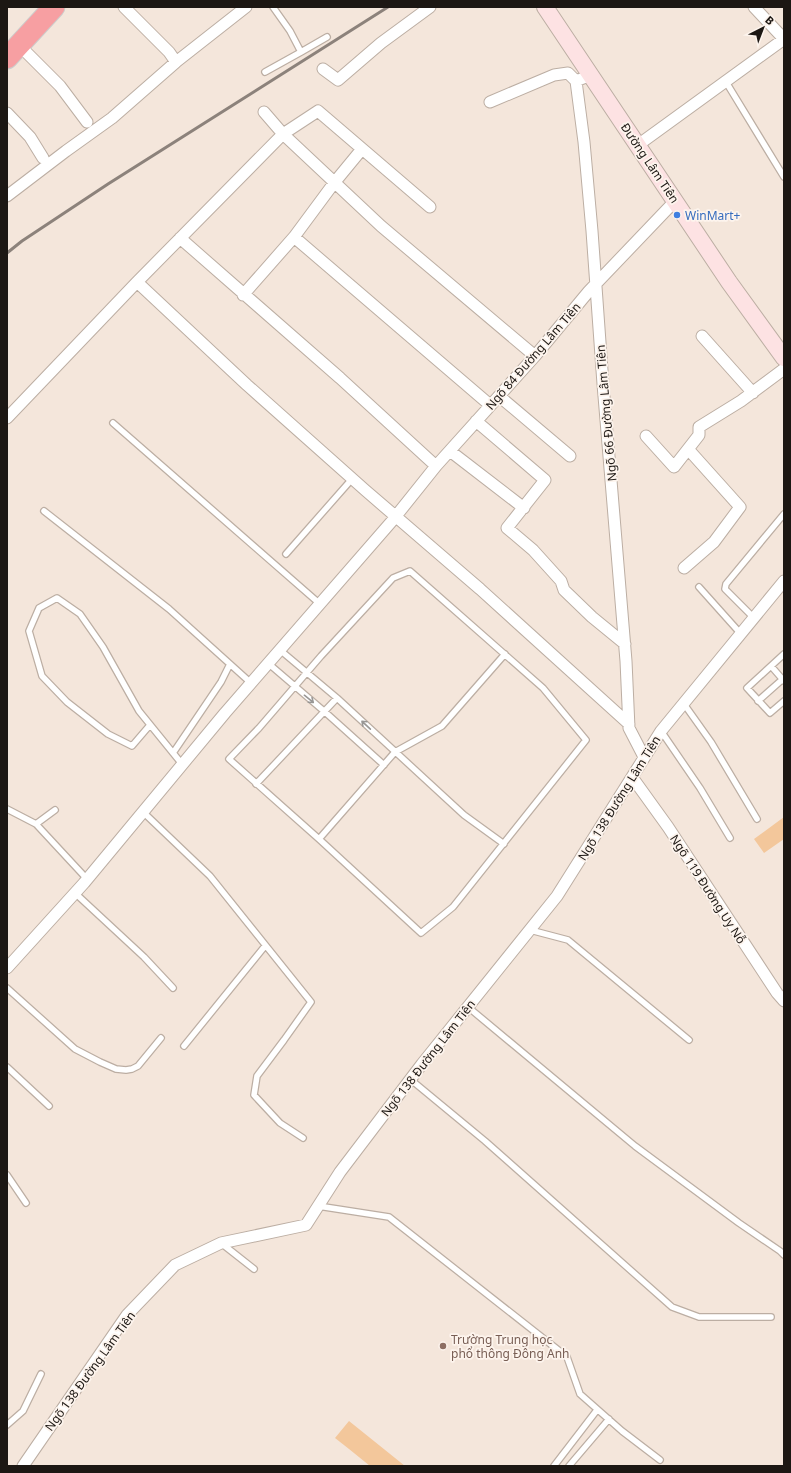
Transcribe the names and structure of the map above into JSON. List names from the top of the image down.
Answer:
{
  "streets": {
    "street": [
      "Đường Lâm Tiên",
      "Ngõ 84 Đường Lâm Tiên",
      "Ngõ 66 Đường Lâm Tiên",
      "Ngõ 138 Đường Lâm Tiên",
      "Ngõ 119 Đường Uy Nỗ"
    ]
  },
  "crossings": [
    ["Đường Lâm Tiên", "Ngõ 84 Đường Lâm Tiên"],
    ["Ngõ 84 Đường Lâm Tiên", "Ngõ 66 Đường Lâm Tiên"],
    ["Ngõ 66 Đường Lâm Tiên", "Ngõ 138 Đường Lâm Tiên"],
    ["Ngõ 138 Đường Lâm Tiên", "Ngõ 119 Đường Uy Nỗ"]
  ],
  "places": ["WinMart+", "Trường Trung học phổ thông Đông Anh"],
  "north": "top right"
}
